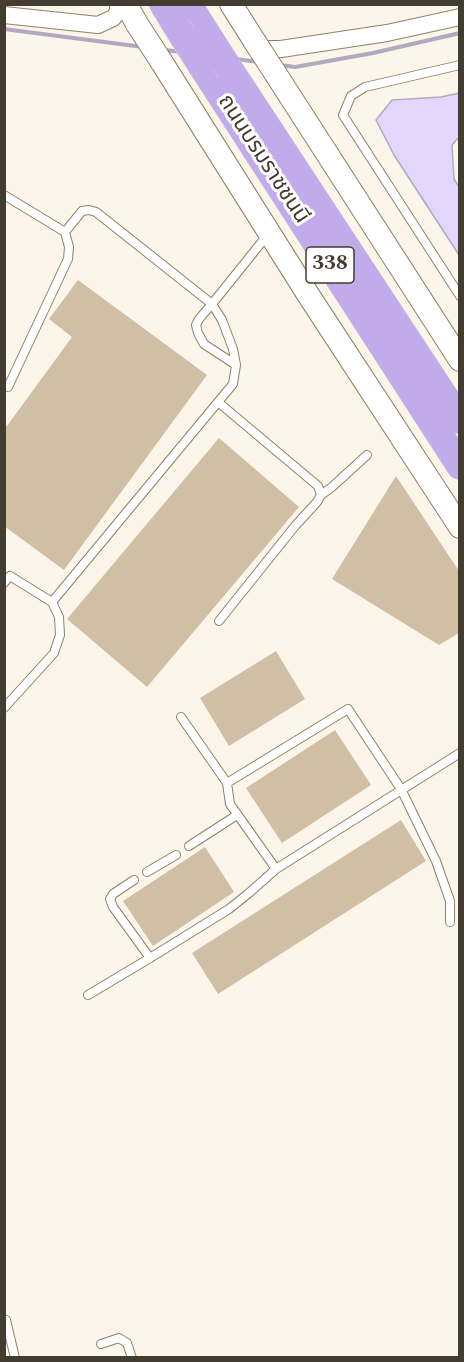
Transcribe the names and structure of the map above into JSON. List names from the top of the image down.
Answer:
{
  "streets": {
    "highway": ["ถนนบรมราชชนนี", "338"]
  }
}
